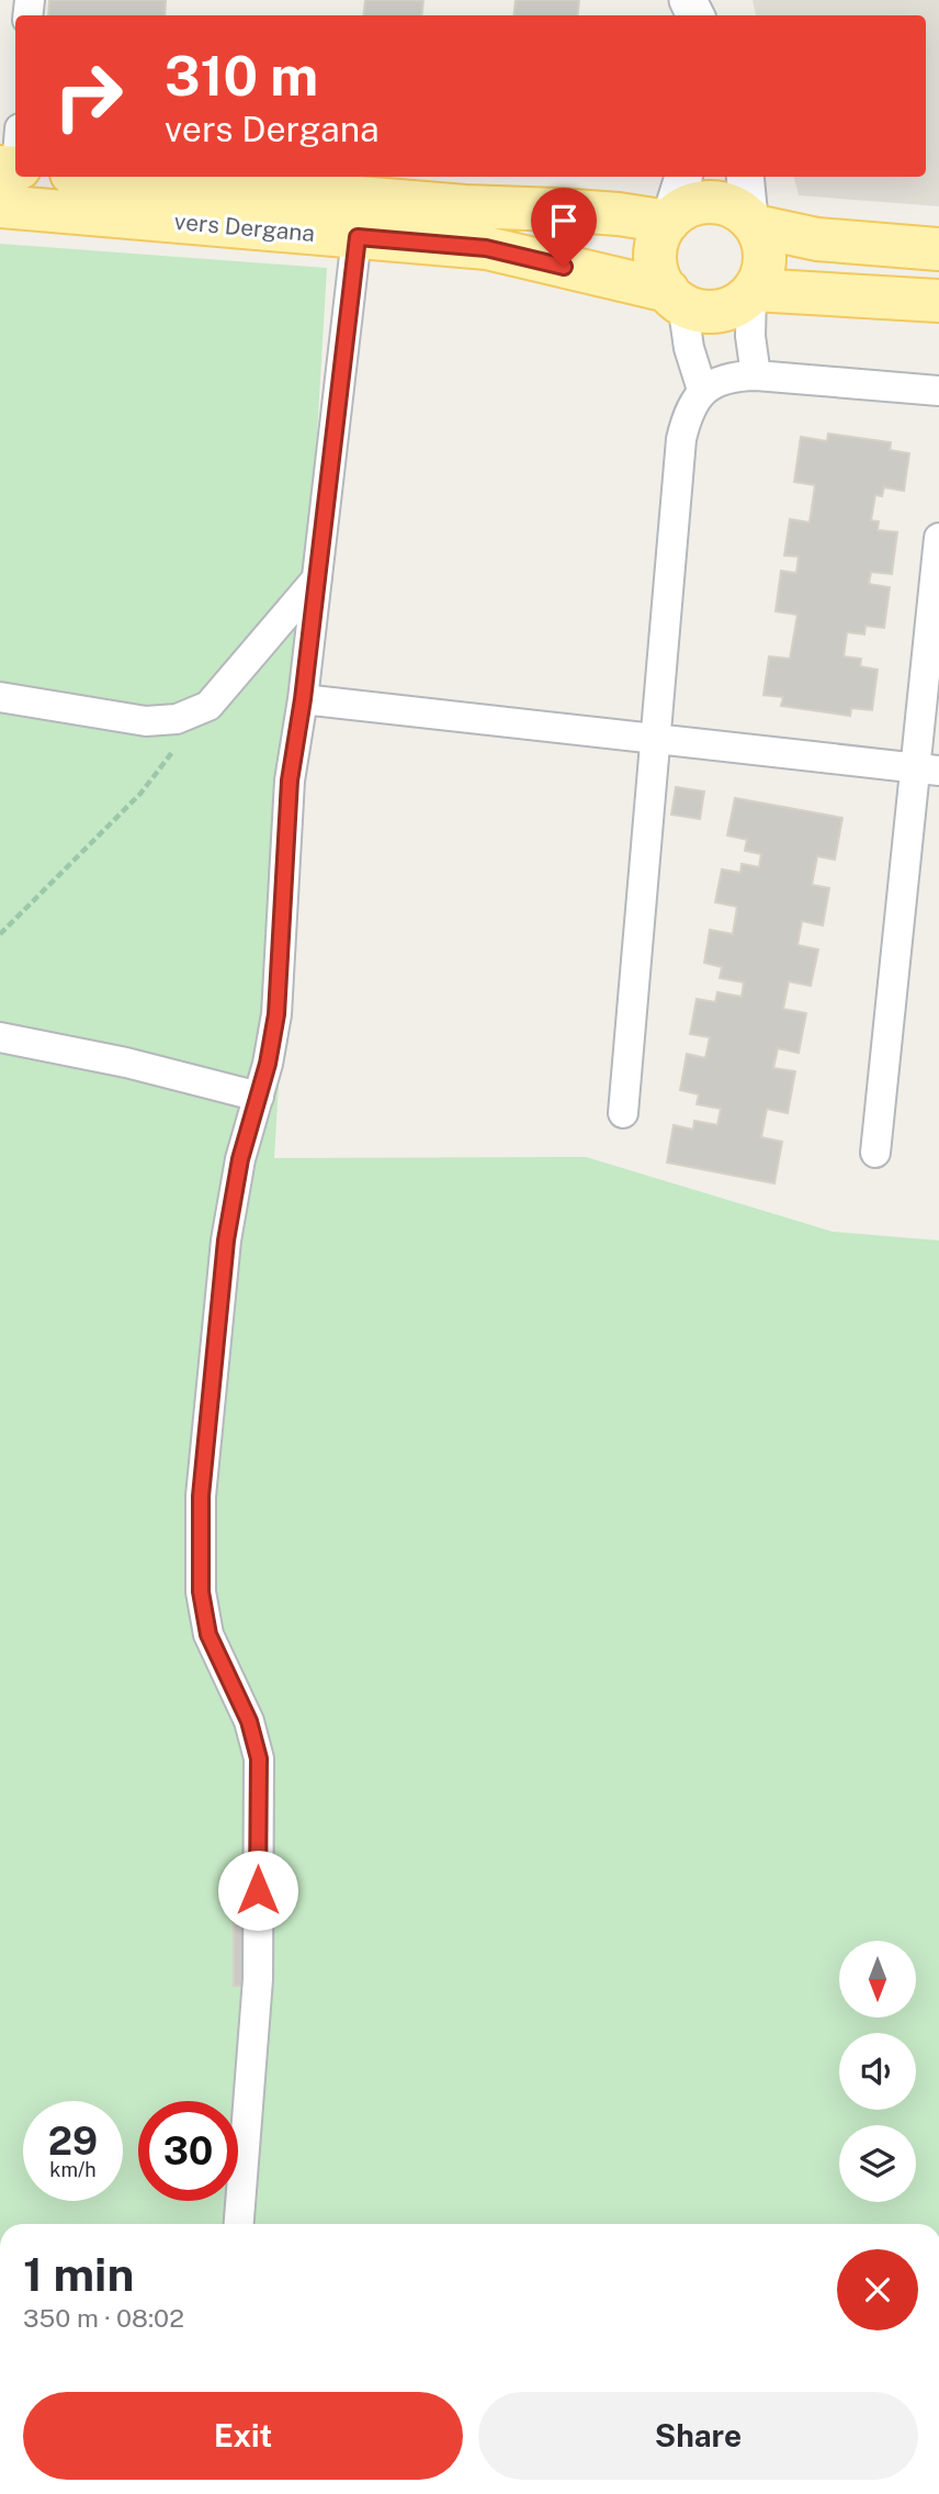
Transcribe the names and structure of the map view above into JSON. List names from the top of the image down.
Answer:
{
  "streets": {
    "main road": ["vers Dergana"]
  },
  "north": "bottom",
  "page": {
    "turn": ["310 m", "vers Dergana"],
    "speed": "29 km/h",
    "limit": "30",
    "heading": ["1 min", "350 m · 08:02"],
    "buttons": ["Exit", "Share"]
  }
}
